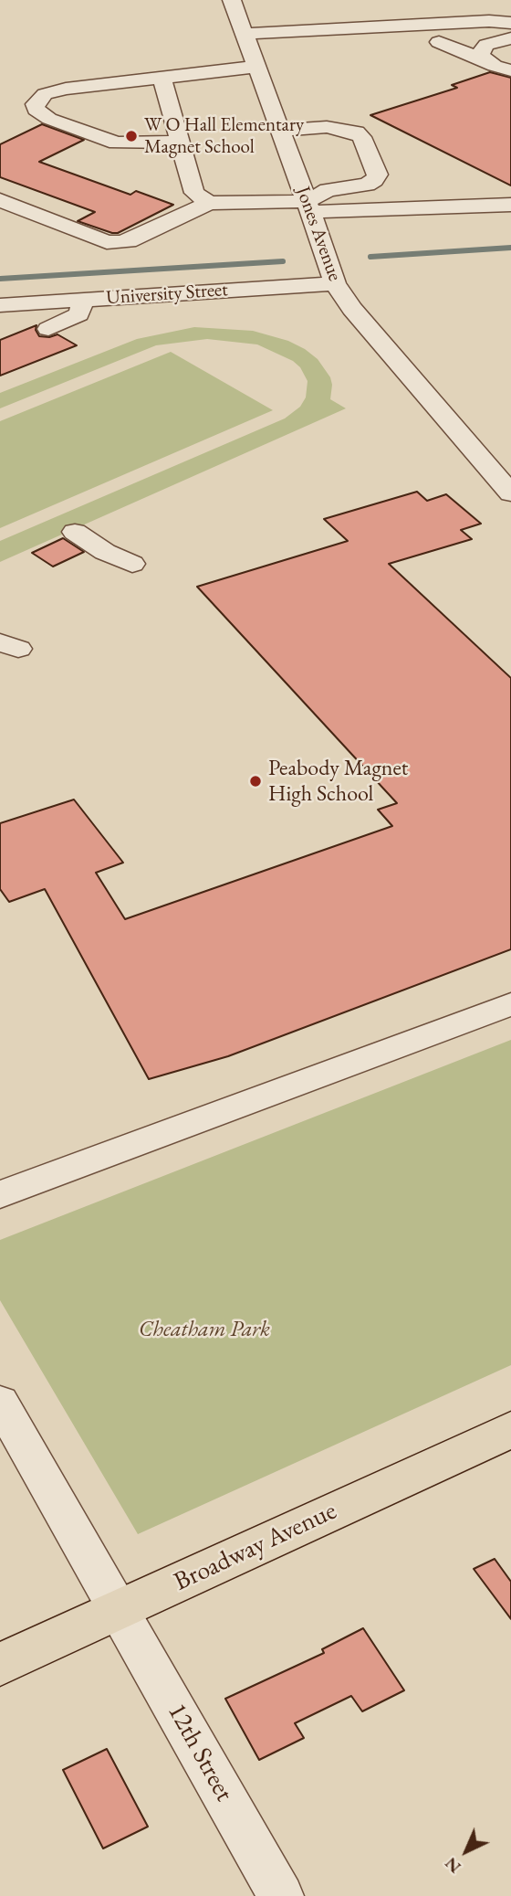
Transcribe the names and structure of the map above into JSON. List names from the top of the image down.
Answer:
{
  "streets": {
    "main road": ["Broadway Avenue"],
    "street": ["Jones Avenue", "University Street", "12th Street"]
  },
  "crossings": [
    ["Jones Avenue", "University Street"],
    ["Broadway Avenue", "12th Street"]
  ],
  "parks": ["Cheatham Park"],
  "places": ["W O Hall Elementary Magnet School", "Peabody Magnet High School"],
  "north": "bottom left"
}
